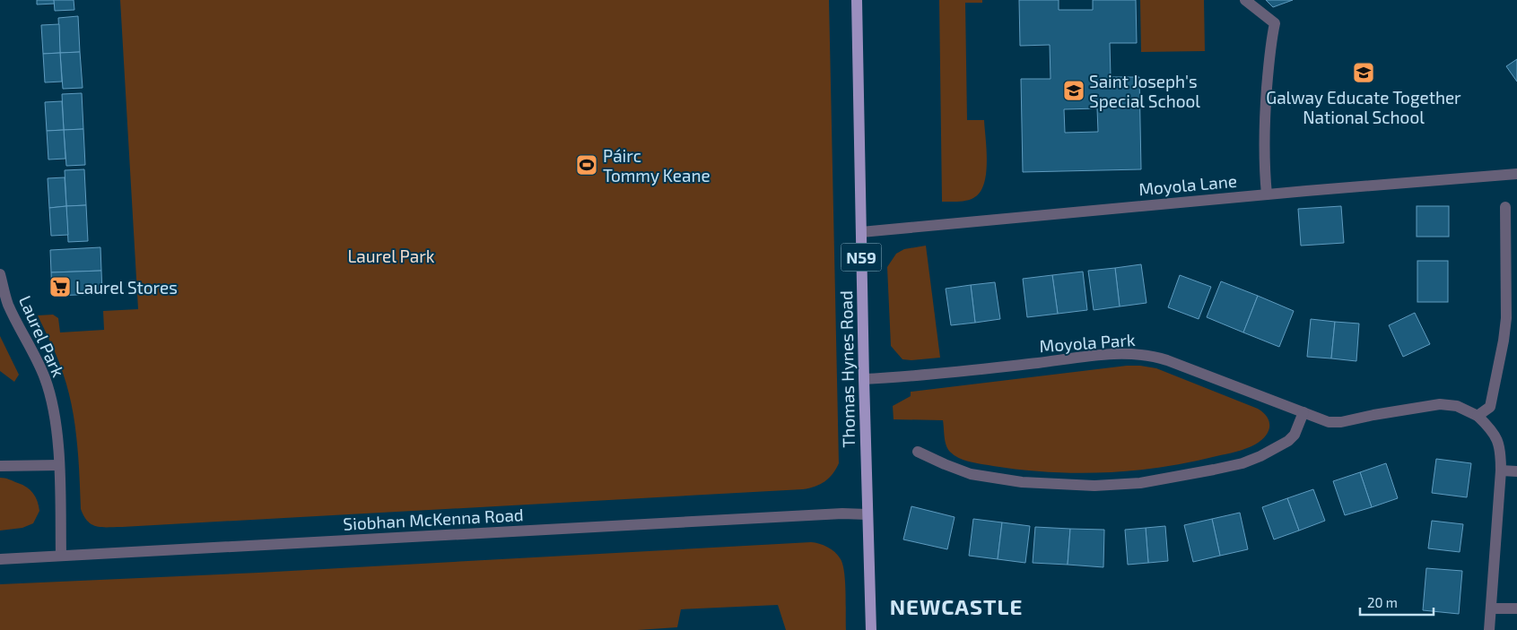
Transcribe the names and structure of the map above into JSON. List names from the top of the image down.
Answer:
{
  "streets": {
    "main road": ["N59", "Thomas Hynes Road"],
    "street": [
      "Moyola Lane",
      "Laurel Park",
      "Moyola Park",
      "Siobhan McKenna Road"
    ]
  },
  "crossings": [
    ["Moyola Lane", "Thomas Hynes Road"],
    ["Laurel Park", "Siobhan McKenna Road"],
    ["Moyola Park", "Thomas Hynes Road"],
    ["Thomas Hynes Road", "Siobhan McKenna Road"]
  ],
  "districts": ["NEWCASTLE"],
  "parks": ["Laurel Park"],
  "places": {
    "school or university": ["Galway Educate Together National School", "Saint Joseph's Special School"],
    "sports": ["Páirc Tommy Keane"],
    "supermarket": ["Laurel Stores"]
  },
  "scale_bar": "20 m"
}
